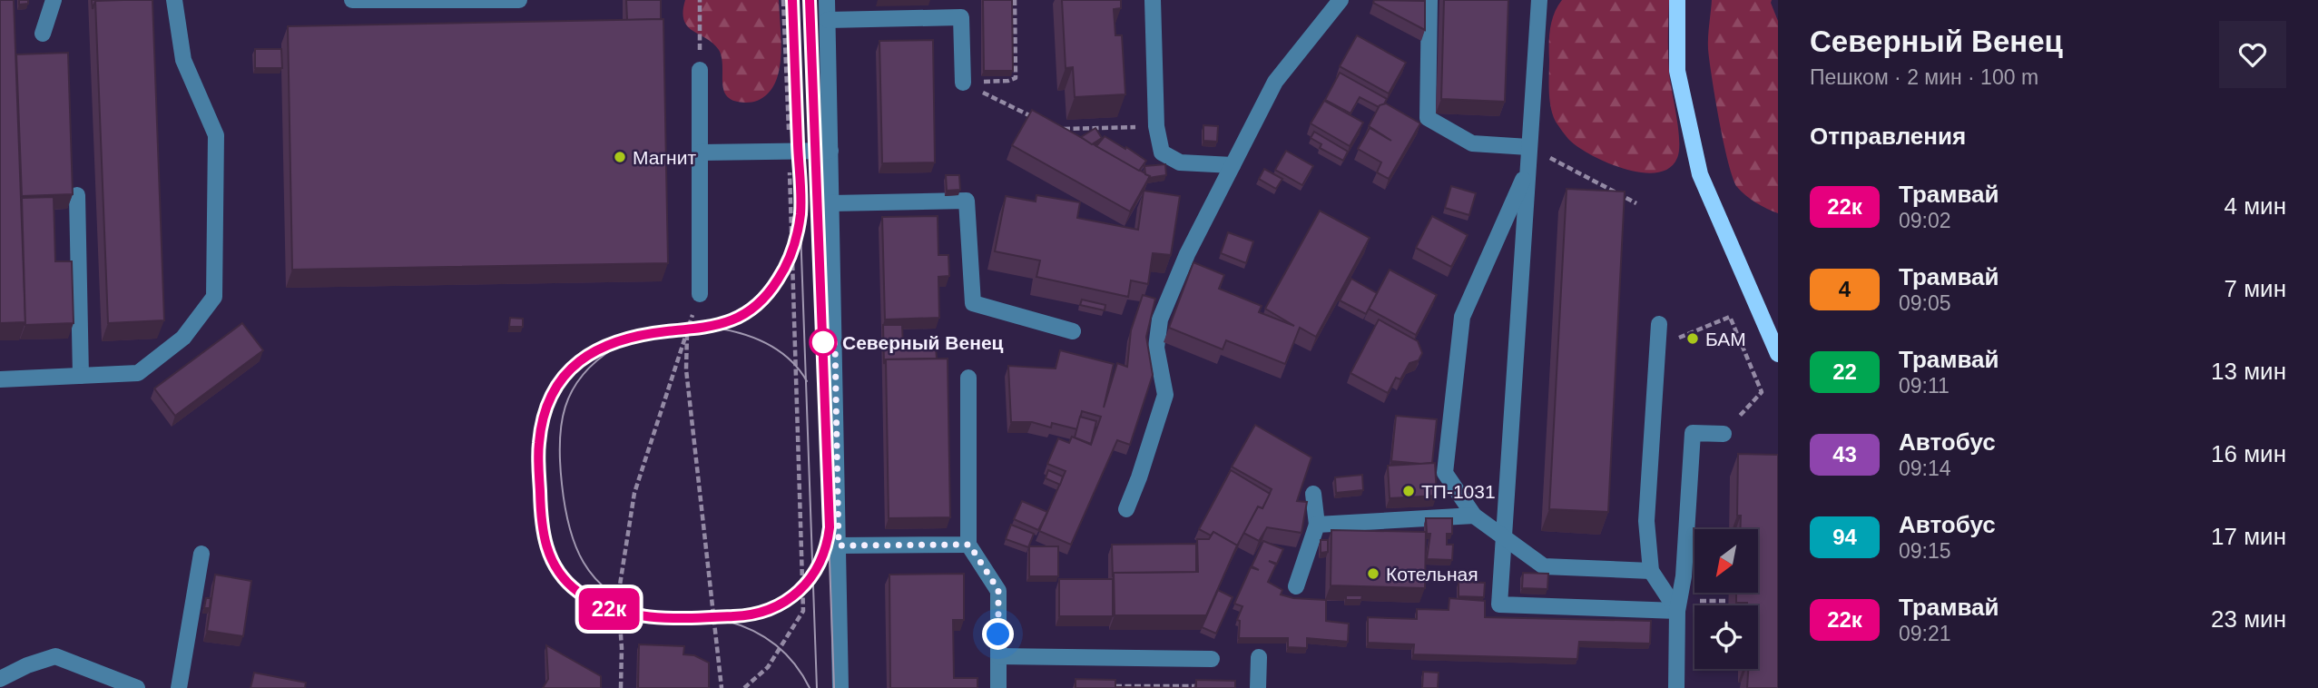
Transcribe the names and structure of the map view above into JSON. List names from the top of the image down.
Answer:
{
  "places": [
    "Магнит",
    "БАМ",
    "Северный Венец",
    "ТП-1031",
    "Котельная"
  ],
  "lines": ["tram line 22к"],
  "north": "bottom left",
  "page": {
    "on_map": "22к",
    "heading": [
      ["Северный Венец", "Пешком · 2 мин · 100 m"],
      "Отправления"
    ],
    "list": [
      {
        "mark": "22к",
        "name": "Трамвай",
        "note": "09:02",
        "value": "4 мин"
      },
      {
        "mark": "4",
        "name": "Трамвай",
        "note": "09:05",
        "value": "7 мин"
      },
      {
        "mark": "22",
        "name": "Трамвай",
        "note": "09:11",
        "value": "13 мин"
      },
      {
        "mark": "43",
        "name": "Автобус",
        "note": "09:14",
        "value": "16 мин"
      },
      {
        "mark": "94",
        "name": "Автобус",
        "note": "09:15",
        "value": "17 мин"
      },
      {
        "mark": "22к",
        "name": "Трамвай",
        "note": "09:21",
        "value": "23 мин"
      }
    ]
  }
}
